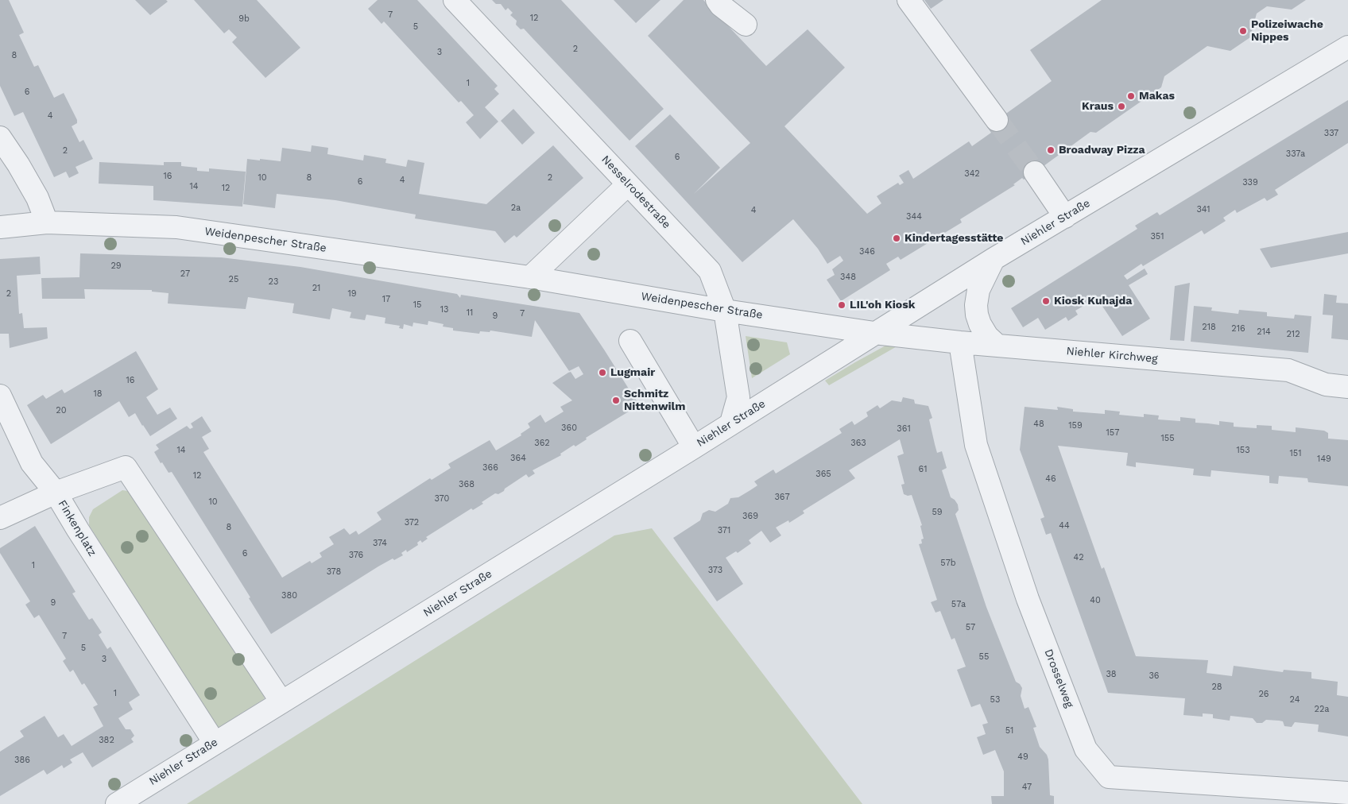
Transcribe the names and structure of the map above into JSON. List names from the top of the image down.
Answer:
{
  "streets": {
    "street": [
      "Nesselrodestraße",
      "Niehler Straße",
      "Weidenpescher Straße",
      "Niehler Kirchweg",
      "Finkenplatz",
      "Drosselweg"
    ]
  },
  "crossings": [
    ["Nesselrodestraße", "Niehler Straße"],
    ["Nesselrodestraße", "Weidenpescher Straße"],
    ["Niehler Straße", "Weidenpescher Straße"],
    ["Niehler Straße", "Niehler Kirchweg"],
    ["Niehler Straße", "Finkenplatz"],
    ["Weidenpescher Straße", "Niehler Kirchweg"],
    ["Niehler Kirchweg", "Drosselweg"]
  ],
  "places": [
    "Polizeiwache Nippes",
    "Makas",
    "Kraus",
    "Broadway Pizza",
    "Kindertagesstätte",
    "Kiosk Kuhajda",
    "LIL'oh Kiosk",
    "Lugmair",
    "Schmitz Nittenwilm"
  ],
  "house_numbers": [
    "7",
    "12",
    "9b",
    "5",
    "2",
    "3",
    "8",
    "1",
    "6",
    "4",
    "337",
    "2",
    "337a",
    "6",
    "342",
    "16",
    "10",
    "8",
    "2",
    "4",
    "6",
    "339",
    "14",
    "12",
    "2a",
    "341",
    "4",
    "344",
    "351",
    "346",
    "29",
    "27",
    "348",
    "25",
    "23",
    "21",
    "2",
    "19",
    "17",
    "15",
    "13",
    "11",
    "7",
    "9",
    "218",
    "216",
    "214",
    "212",
    "16",
    "18",
    "20",
    "48",
    "159",
    "360",
    "361",
    "157",
    "155",
    "362",
    "363",
    "14",
    "153",
    "151",
    "364",
    "149",
    "366",
    "61",
    "365",
    "12",
    "46",
    "368",
    "367",
    "370",
    "10",
    "59",
    "369",
    "372",
    "44",
    "8",
    "371",
    "374",
    "6",
    "376",
    "42",
    "57b",
    "1",
    "373",
    "378",
    "380",
    "40",
    "9",
    "57a",
    "57",
    "7",
    "5",
    "55",
    "3",
    "38",
    "36",
    "28",
    "1",
    "26",
    "53",
    "24",
    "22a",
    "51",
    "382",
    "49",
    "386",
    "47"
  ]
}
